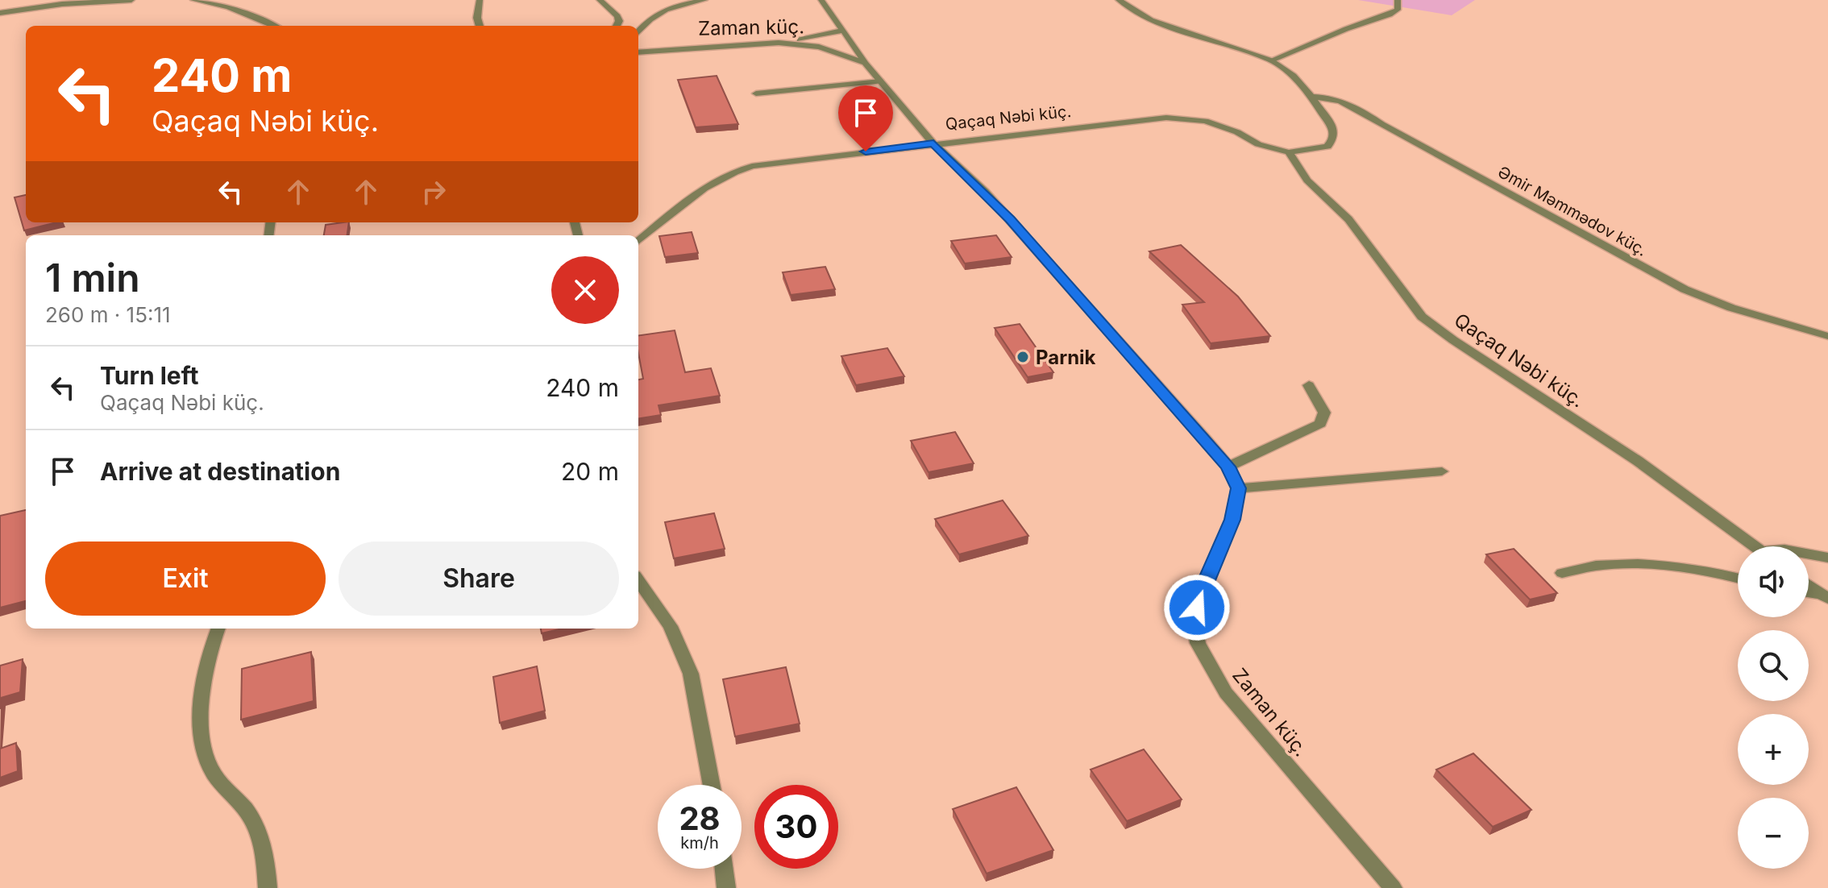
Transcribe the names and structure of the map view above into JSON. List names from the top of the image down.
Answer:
{
  "streets": {
    "street": ["Zaman küç.", "Qaçaq Nəbi küç.", "Əmir Məmmədov küç."]
  },
  "crossings": [
    ["Qaçaq Nəbi küç.", "Əmir Məmmədov küç."]
  ],
  "places": ["Parnik"],
  "page": {
    "turn": ["240 m", "Qaçaq Nəbi küç."],
    "heading": ["1 min", "260 m · 15:11"],
    "list": [
      {
        "name": "Turn left",
        "note": "Qaçaq Nəbi küç.",
        "value": "240 m"
      },
      {
        "name": "Arrive at destination",
        "value": "20 m"
      }
    ],
    "buttons": ["Exit", "Share"],
    "map_buttons": ["+", "−"],
    "speed": "28 km/h",
    "limit": "30"
  }
}
